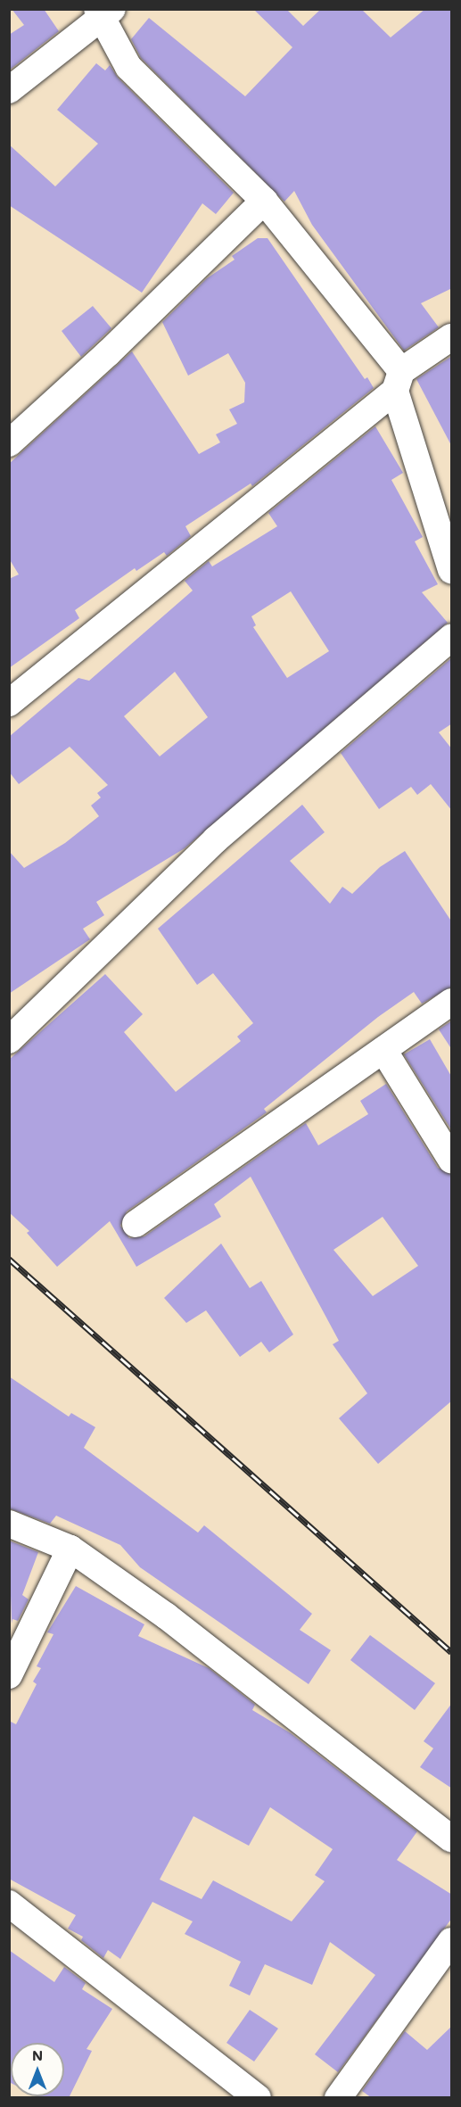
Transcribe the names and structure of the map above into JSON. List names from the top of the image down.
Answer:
{
  "north": "top"
}
